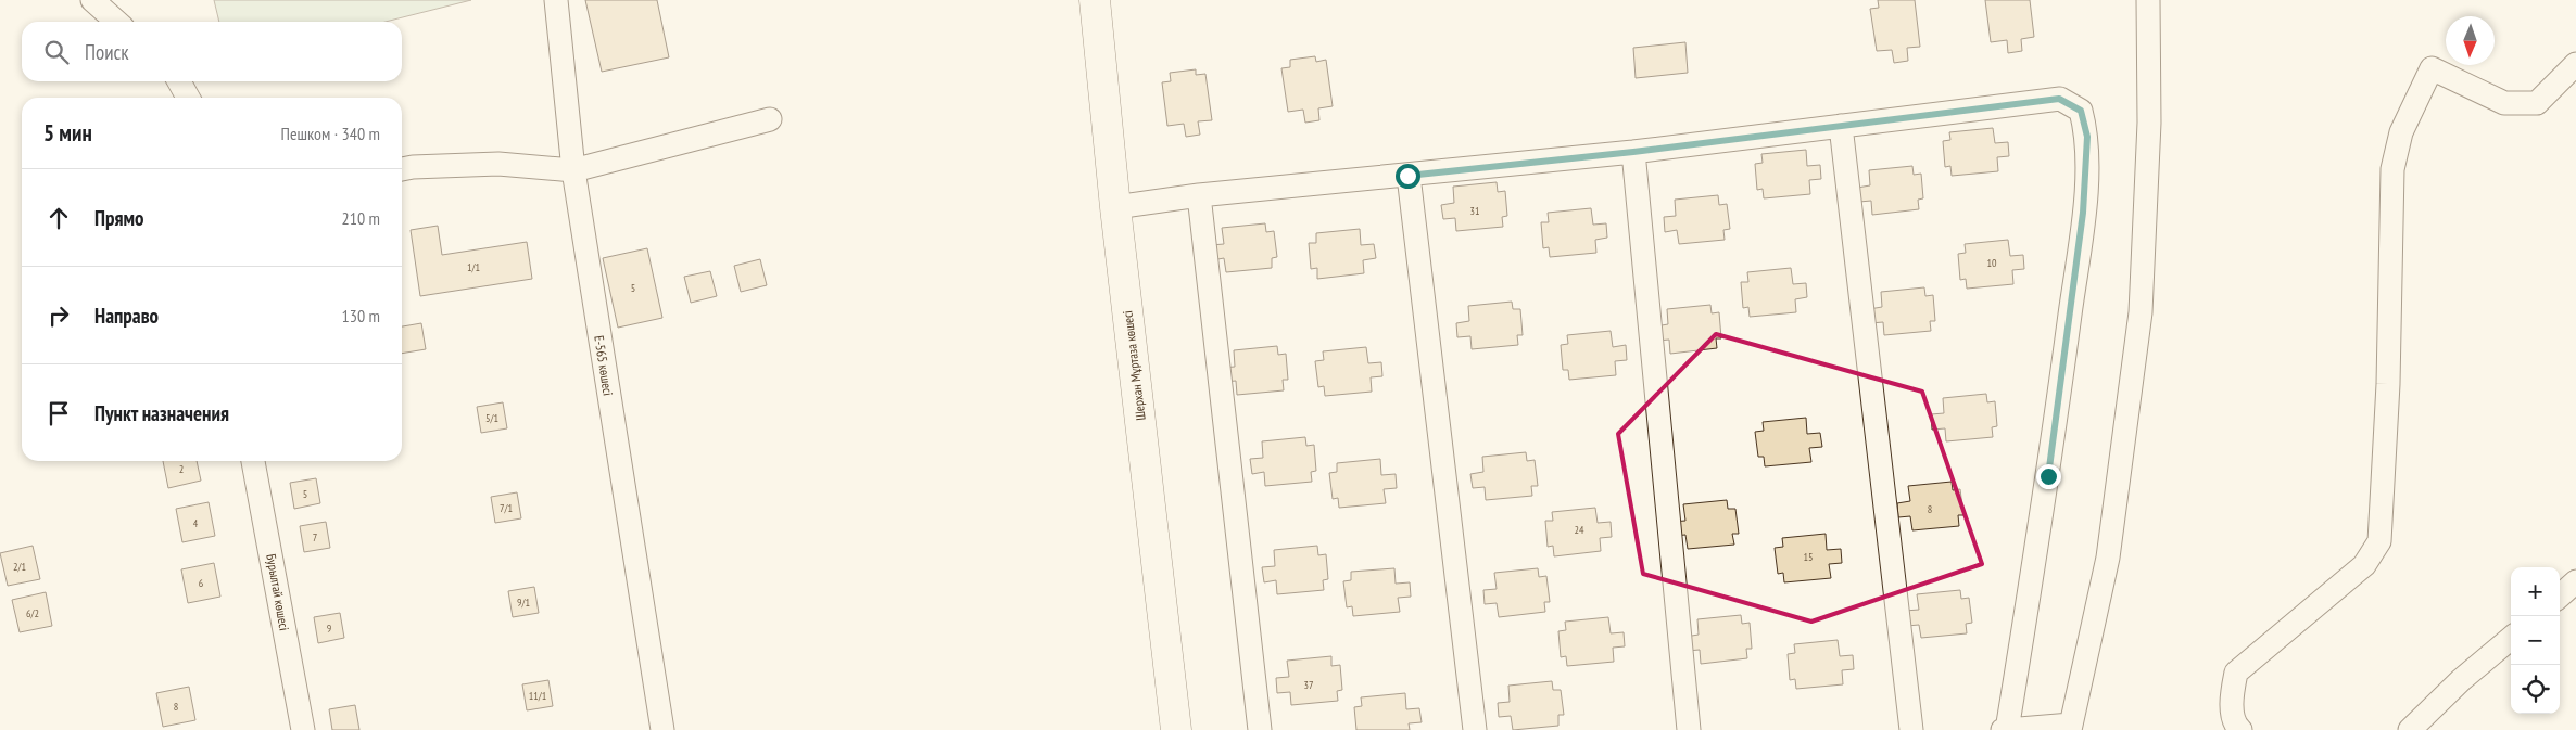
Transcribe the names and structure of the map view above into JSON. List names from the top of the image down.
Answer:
{
  "streets": {
    "main road": ["Шерхан Мұртаза көшесі"],
    "street": ["Е-565 көшесі", "Бурылтай көшесі"]
  },
  "house_numbers": [
    "31",
    "10",
    "1/1",
    "5",
    "5/1",
    "2",
    "5",
    "7/1",
    "8",
    "4",
    "24",
    "7",
    "15",
    "2/1",
    "6",
    "9/1",
    "6/2",
    "9",
    "37",
    "11/1",
    "8"
  ],
  "north": "bottom",
  "page": {
    "search": "Поиск",
    "heading": ["5 мин", "Пешком · 340 m"],
    "list": [
      ["Прямо", "210 m"],
      ["Направо", "130 m"],
      "Пункт назначения"
    ],
    "map_buttons": ["+", "−"]
  }
}
